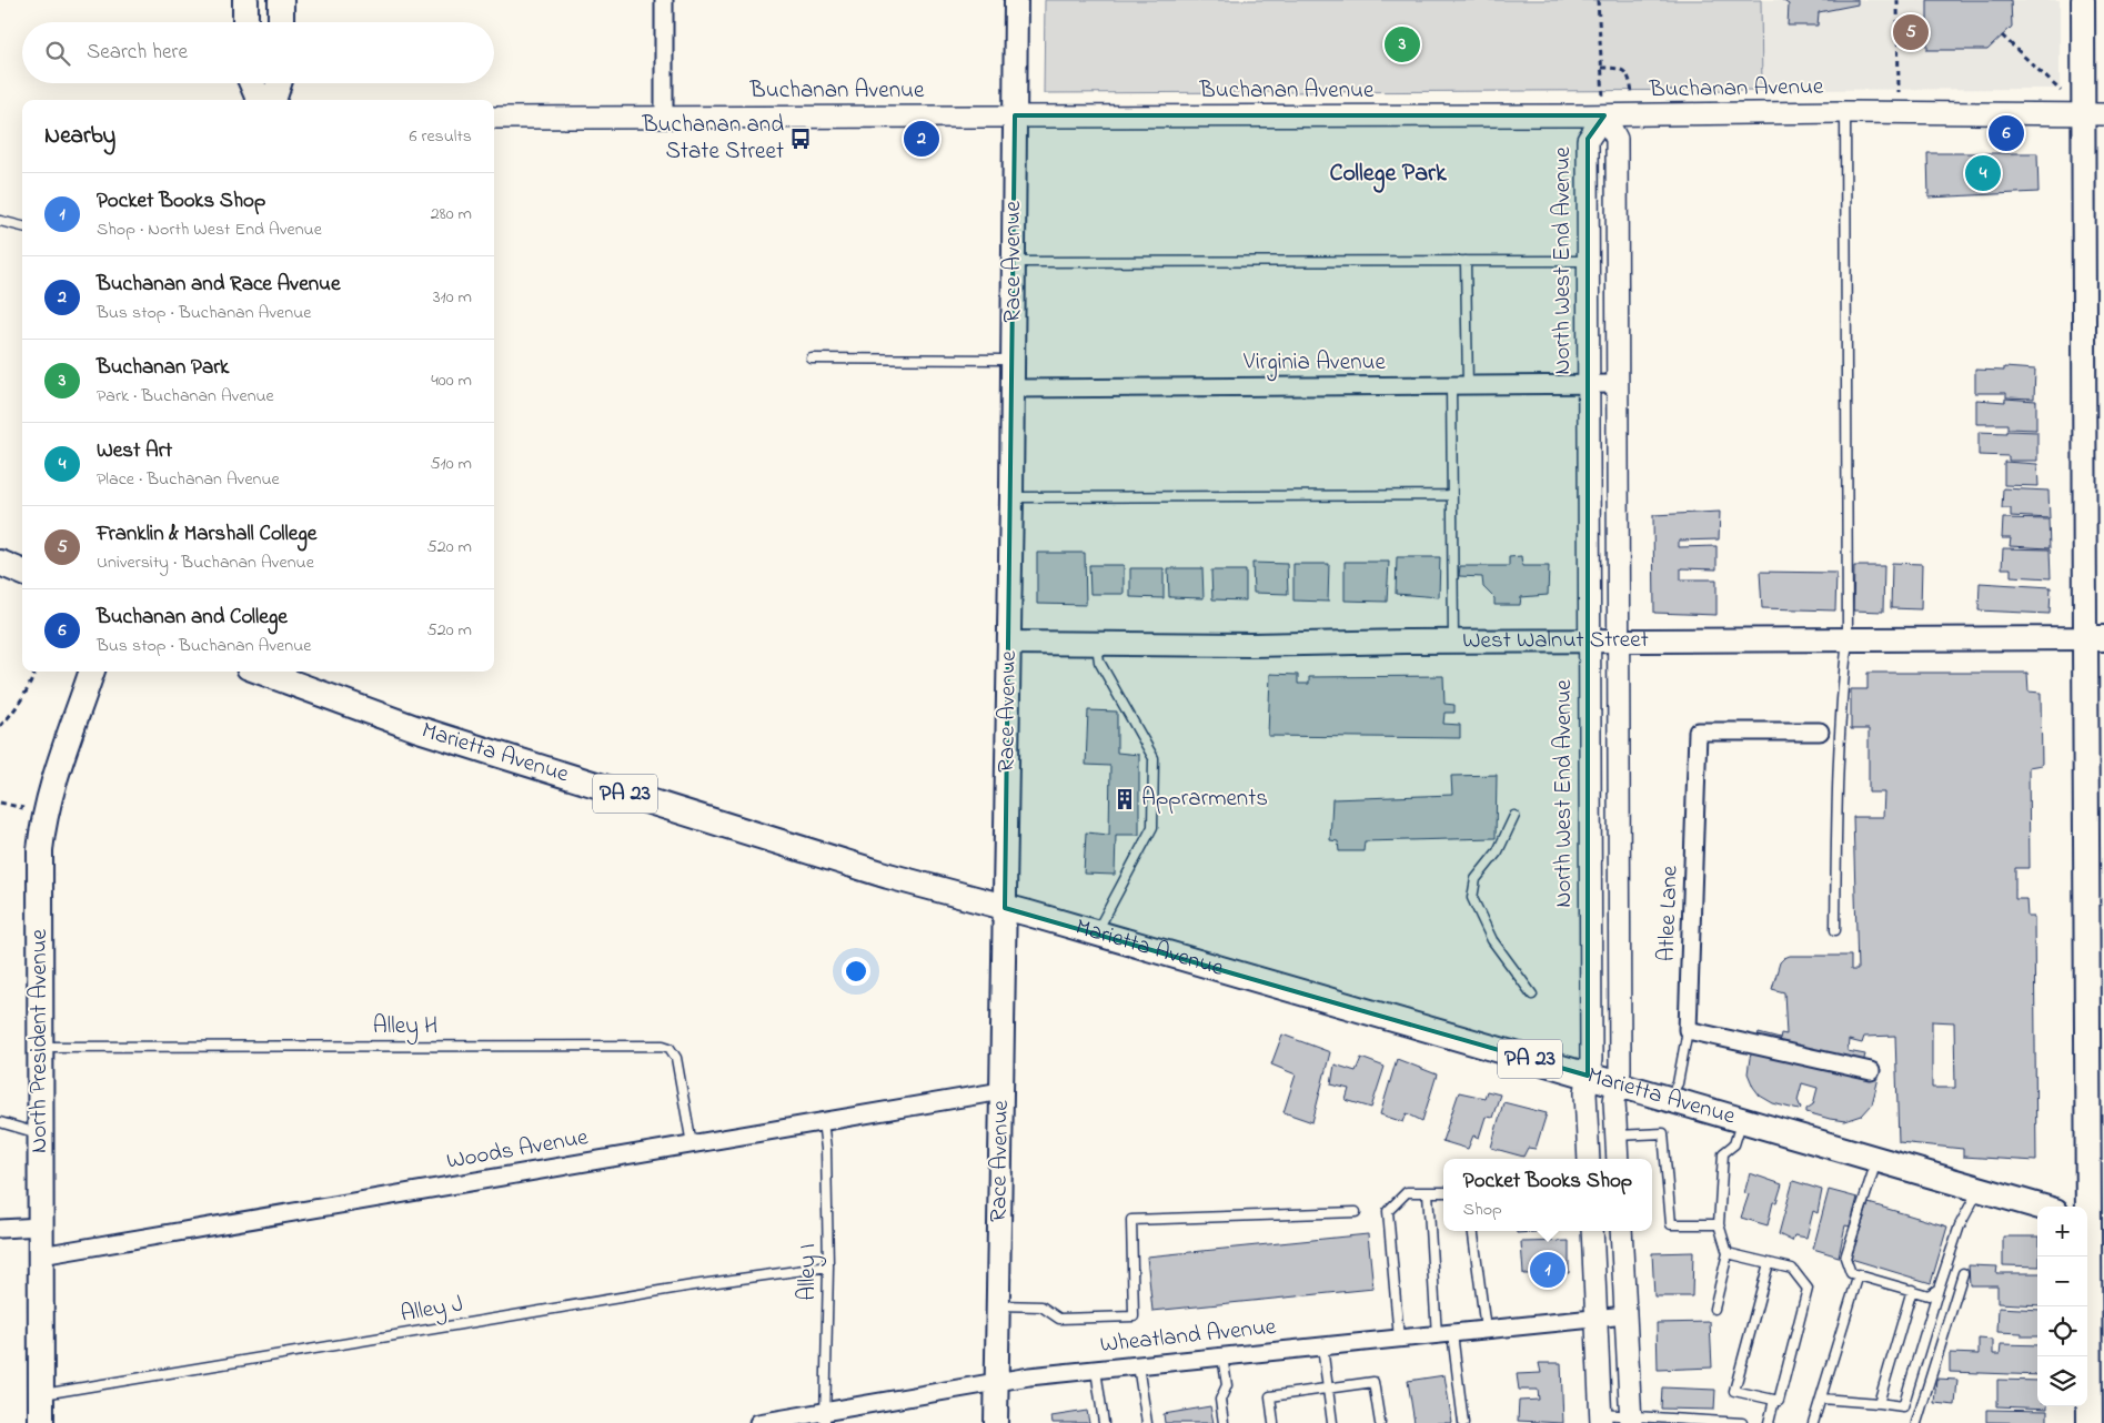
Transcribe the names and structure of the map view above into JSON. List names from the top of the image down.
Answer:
{
  "streets": {
    "main road": [
      "Race Avenue",
      "West Walnut Street",
      "Marietta Avenue",
      "PA 23",
      "North President Avenue"
    ],
    "street": [
      "Buchanan Avenue",
      "North West End Avenue",
      "Virginia Avenue",
      "Atlee Lane",
      "Woods Avenue",
      "Wheatland Avenue"
    ],
    "lane": ["Alley H", "Alley I", "Alley J"]
  },
  "crossings": [
    ["Buchanan Avenue", "North West End Avenue"],
    ["Buchanan Avenue", "Race Avenue"],
    ["North West End Avenue", "Virginia Avenue"],
    ["North West End Avenue", "West Walnut Street"],
    ["North West End Avenue", "Marietta Avenue"],
    ["Race Avenue", "Virginia Avenue"],
    ["Race Avenue", "West Walnut Street"],
    ["Race Avenue", "Marietta Avenue"],
    ["Race Avenue", "Woods Avenue"],
    ["Race Avenue", "Wheatland Avenue"],
    ["Alley H", "North President Avenue"],
    ["Alley H", "Woods Avenue"],
    ["North President Avenue", "Woods Avenue"],
    ["North President Avenue", "Alley J"],
    ["Woods Avenue", "Alley I"],
    ["Alley I", "Alley J"],
    ["Alley I", "Wheatland Avenue"]
  ],
  "districts": ["College Park"],
  "places": {
    "bus stop": ["Buchanan and State Street"],
    "building": ["Apprarments"]
  },
  "page": {
    "pins": [
      "5",
      "3",
      "6",
      "2",
      "4",
      "1"
    ],
    "search": "Search here",
    "heading": ["Nearby", "6 results"],
    "list": [
      {
        "mark": "1",
        "name": "Pocket Books Shop",
        "note": "Shop · North West End Avenue",
        "value": "280 m"
      },
      {
        "mark": "2",
        "name": "Buchanan and Race Avenue",
        "note": "Bus stop · Buchanan Avenue",
        "value": "310 m"
      },
      {
        "mark": "3",
        "name": "Buchanan Park",
        "note": "Park · Buchanan Avenue",
        "value": "400 m"
      },
      {
        "mark": "4",
        "name": "West Art",
        "note": "Place · Buchanan Avenue",
        "value": "510 m"
      },
      {
        "mark": "5",
        "name": "Franklin & Marshall College",
        "note": "University · Buchanan Avenue",
        "value": "520 m"
      },
      {
        "mark": "6",
        "name": "Buchanan and College",
        "note": "Bus stop · Buchanan Avenue",
        "value": "520 m"
      }
    ],
    "popup": ["Pocket Books Shop", "Shop"],
    "map_buttons": ["+", "−"]
  }
}
